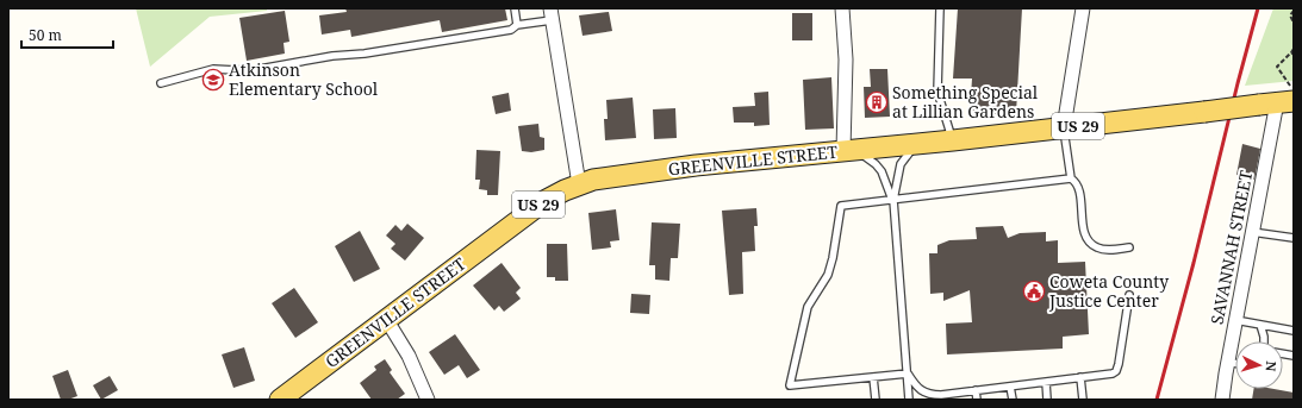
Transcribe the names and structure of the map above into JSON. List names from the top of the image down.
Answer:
{
  "streets": {
    "main road": ["US 29", "GREENVILLE STREET"],
    "street": ["SAVANNAH STREET"]
  },
  "crossings": [
    ["GREENVILLE STREET", "SAVANNAH STREET"]
  ],
  "places": {
    "school or university": ["Atkinson Elementary School"],
    "building": ["Something Special at Lillian Gardens"],
    "public building": ["Coweta County Justice Center"]
  },
  "scale_bar": "50 m",
  "north": "right"
}
